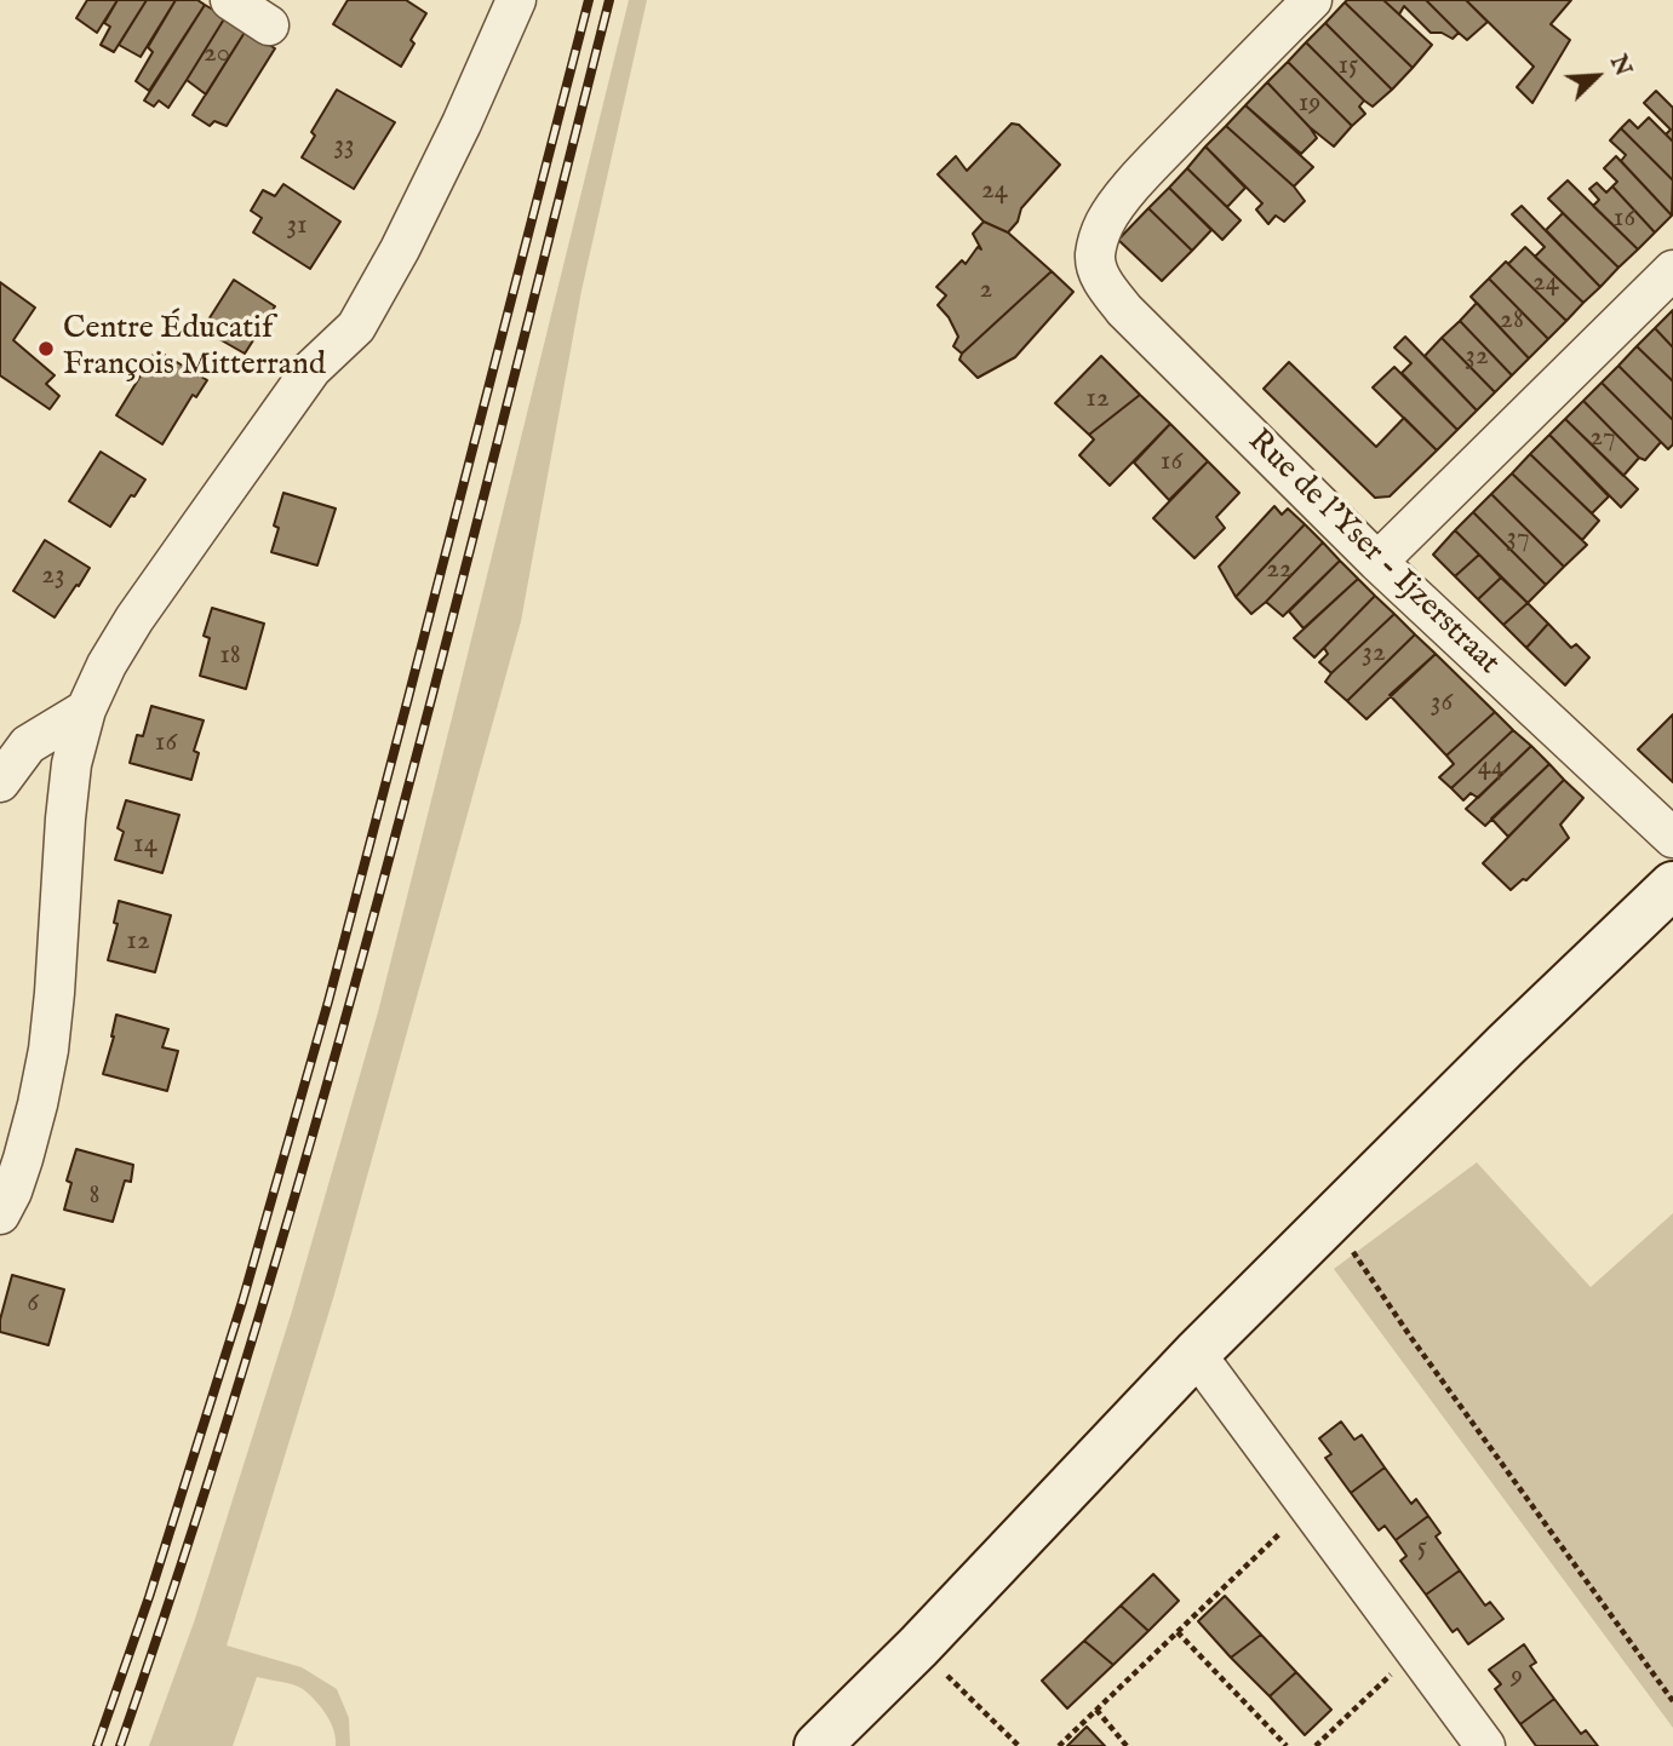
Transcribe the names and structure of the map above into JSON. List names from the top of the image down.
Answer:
{
  "streets": {
    "street": ["Rue de l'Yser - Ijzerstraat"]
  },
  "places": ["Centre Éducatif François Mitterrand"],
  "house_numbers": [
    "20",
    "15",
    "19",
    "33",
    "24",
    "16",
    "31",
    "24",
    "2",
    "28",
    "32",
    "12",
    "27",
    "16",
    "37",
    "22",
    "23",
    "32",
    "18",
    "36",
    "16",
    "44",
    "14",
    "12",
    "8",
    "6",
    "5",
    "9"
  ],
  "north": "top right"
}
